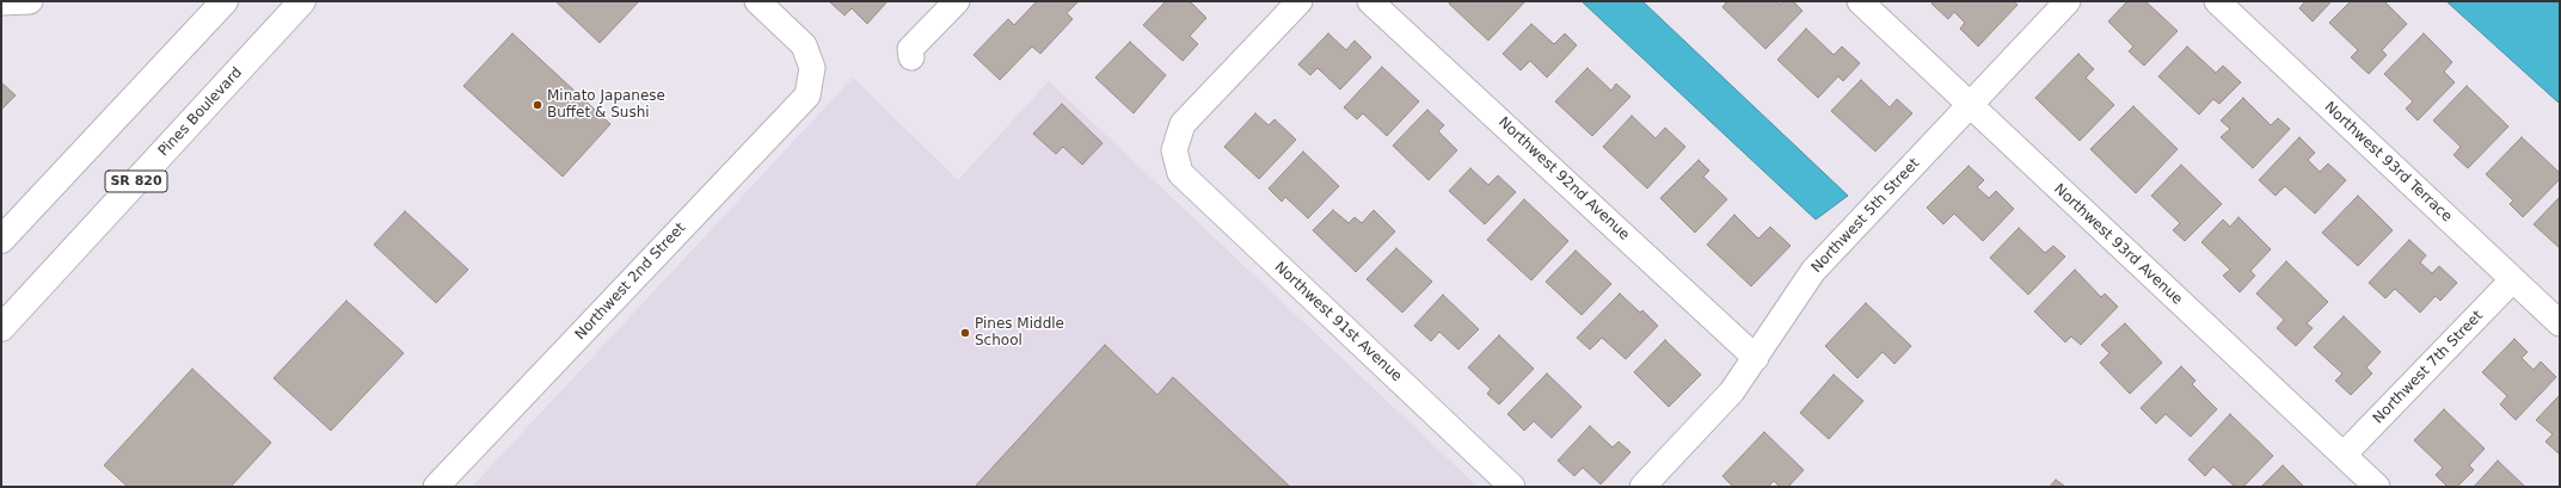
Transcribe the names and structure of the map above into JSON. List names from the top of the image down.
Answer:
{
  "streets": {
    "highway": ["Pines Boulevard", "SR 820"],
    "street": [
      "Northwest 93rd Terrace",
      "Northwest 92nd Avenue",
      "Northwest 5th Street",
      "Northwest 93rd Avenue",
      "Northwest 2nd Street",
      "Northwest 91st Avenue",
      "Northwest 7th Street"
    ]
  },
  "crossings": [
    ["Northwest 93rd Terrace", "Northwest 7th Street"],
    ["Northwest 92nd Avenue", "Northwest 5th Street"],
    ["Northwest 5th Street", "Northwest 93rd Avenue"],
    ["Northwest 93rd Avenue", "Northwest 7th Street"]
  ],
  "places": ["Minato Japanese Buffet & Sushi", "Pines Middle School"]
}
